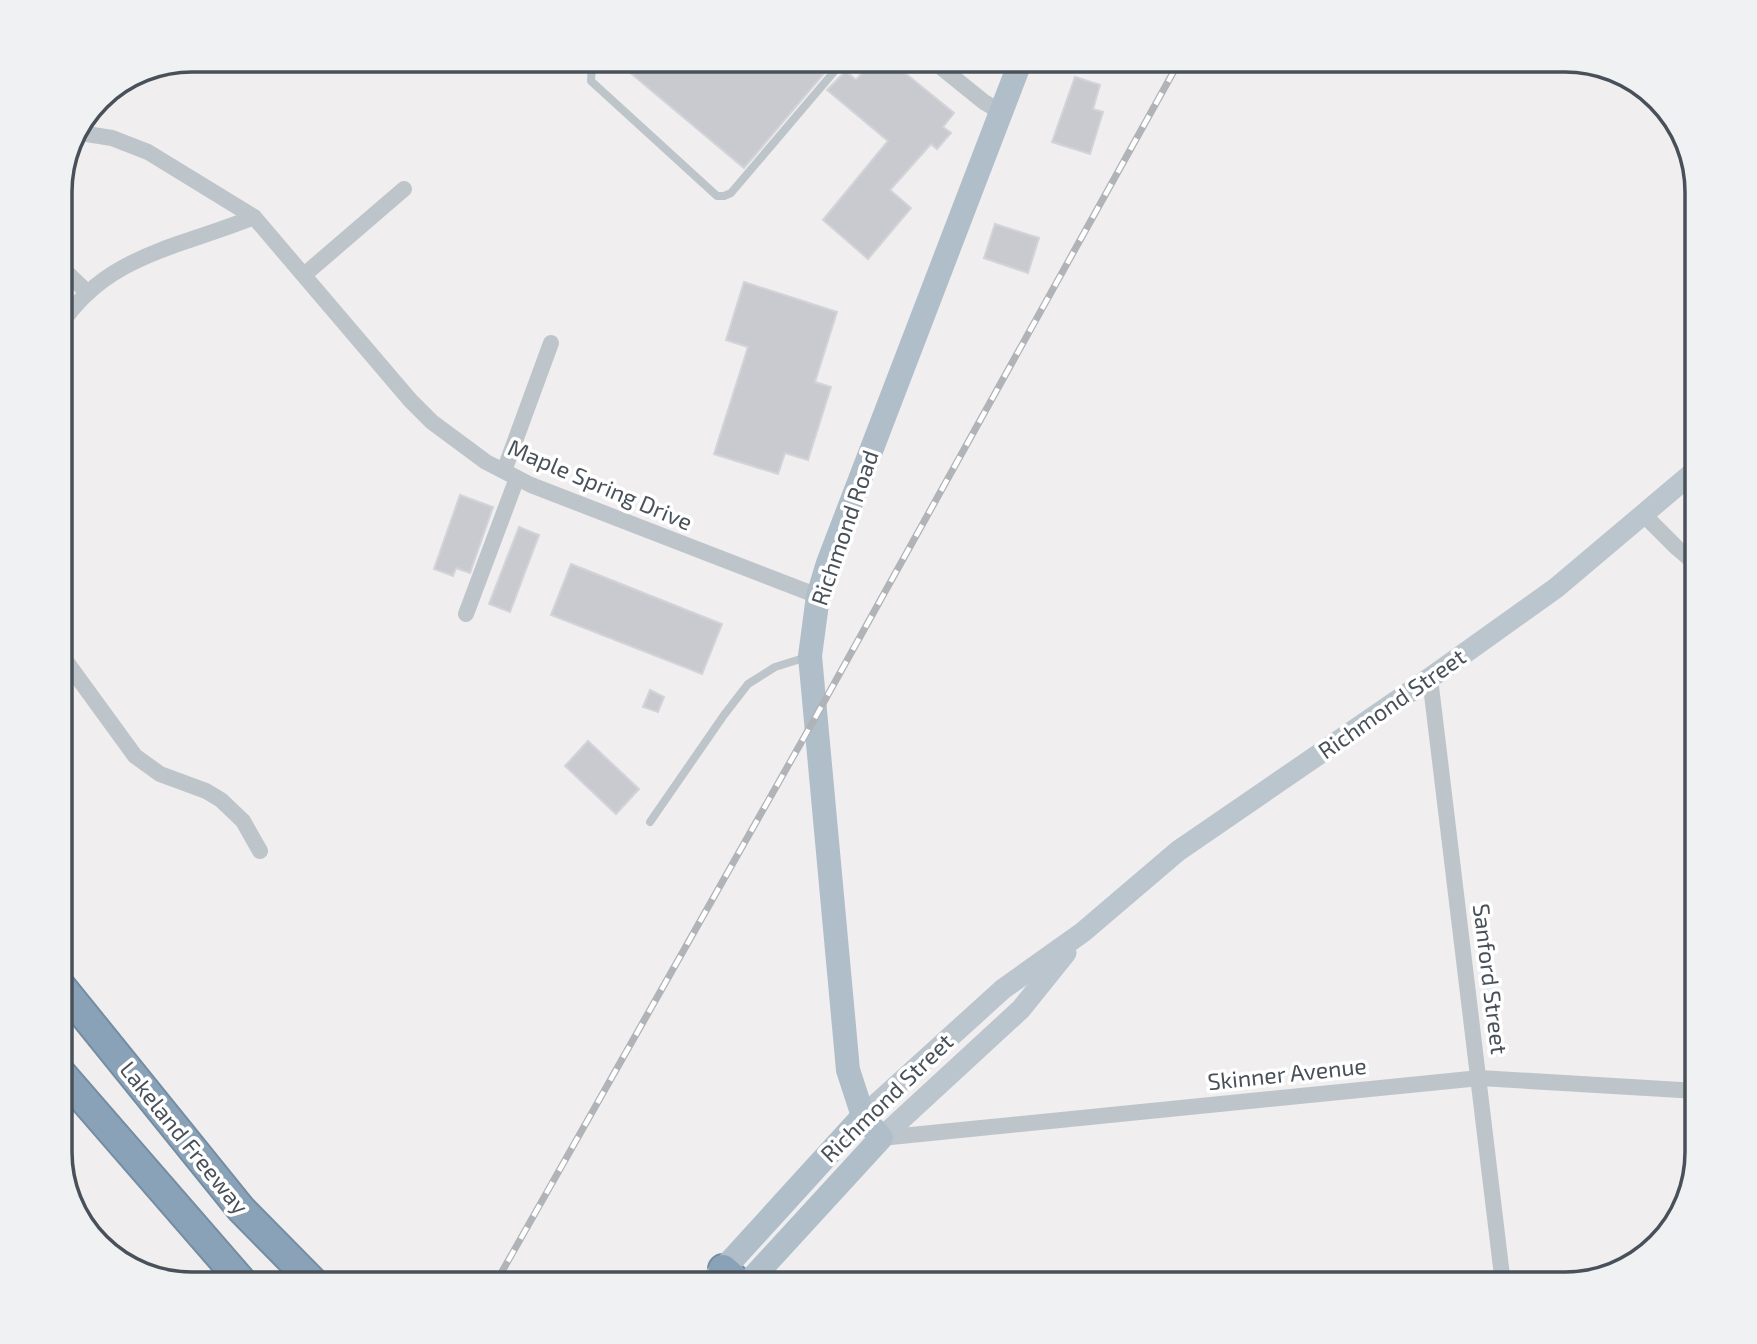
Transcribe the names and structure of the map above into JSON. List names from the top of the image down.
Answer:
{
  "streets": {
    "highway": ["Lakeland Freeway"],
    "main road": ["Richmond Road", "Richmond Street"],
    "street": ["Maple Spring Drive", "Sanford Street", "Skinner Avenue"]
  },
  "crossings": [
    ["Maple Spring Drive", "Richmond Road"],
    ["Richmond Road", "Richmond Street"],
    ["Richmond Road", "Skinner Avenue"],
    ["Richmond Street", "Sanford Street"],
    ["Richmond Street", "Skinner Avenue"],
    ["Sanford Street", "Skinner Avenue"]
  ]
}
